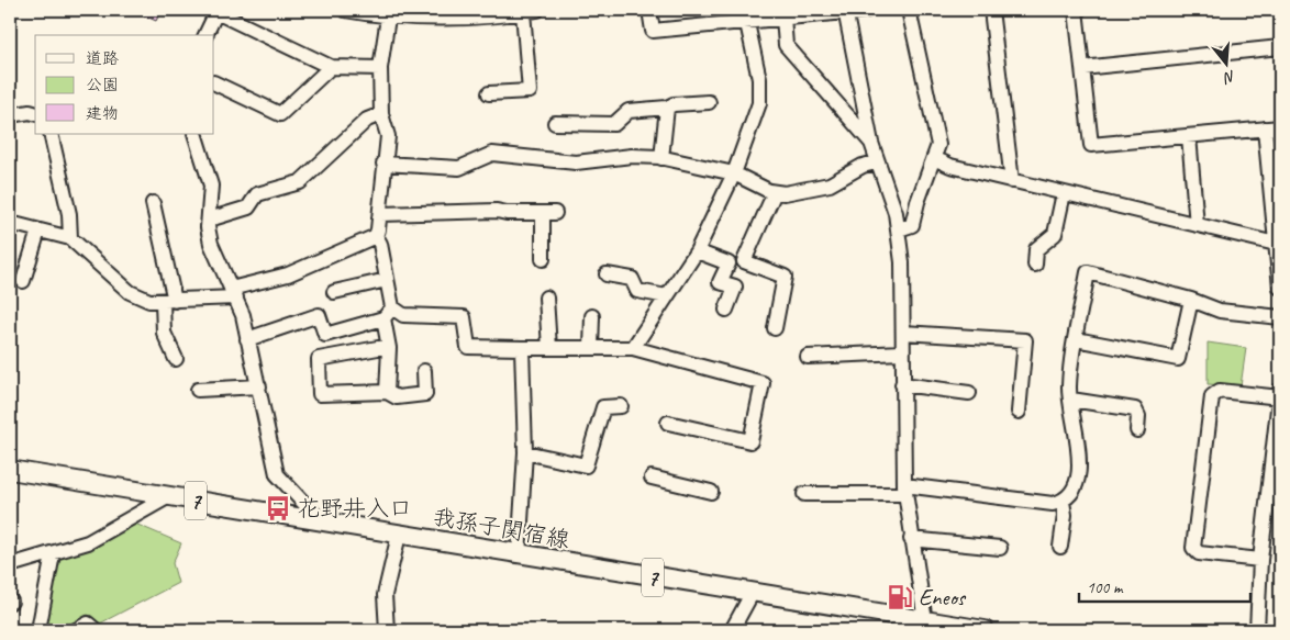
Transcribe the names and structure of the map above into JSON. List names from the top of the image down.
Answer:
{
  "streets": {
    "main road": ["7", "我孫子関宿線"]
  },
  "places": {
    "bus stop": ["花野井入口"],
    "fuel station": ["Eneos"]
  },
  "legend": ["道路", "公園", "建物"],
  "scale_bar": "100 m",
  "north": "bottom"
}
